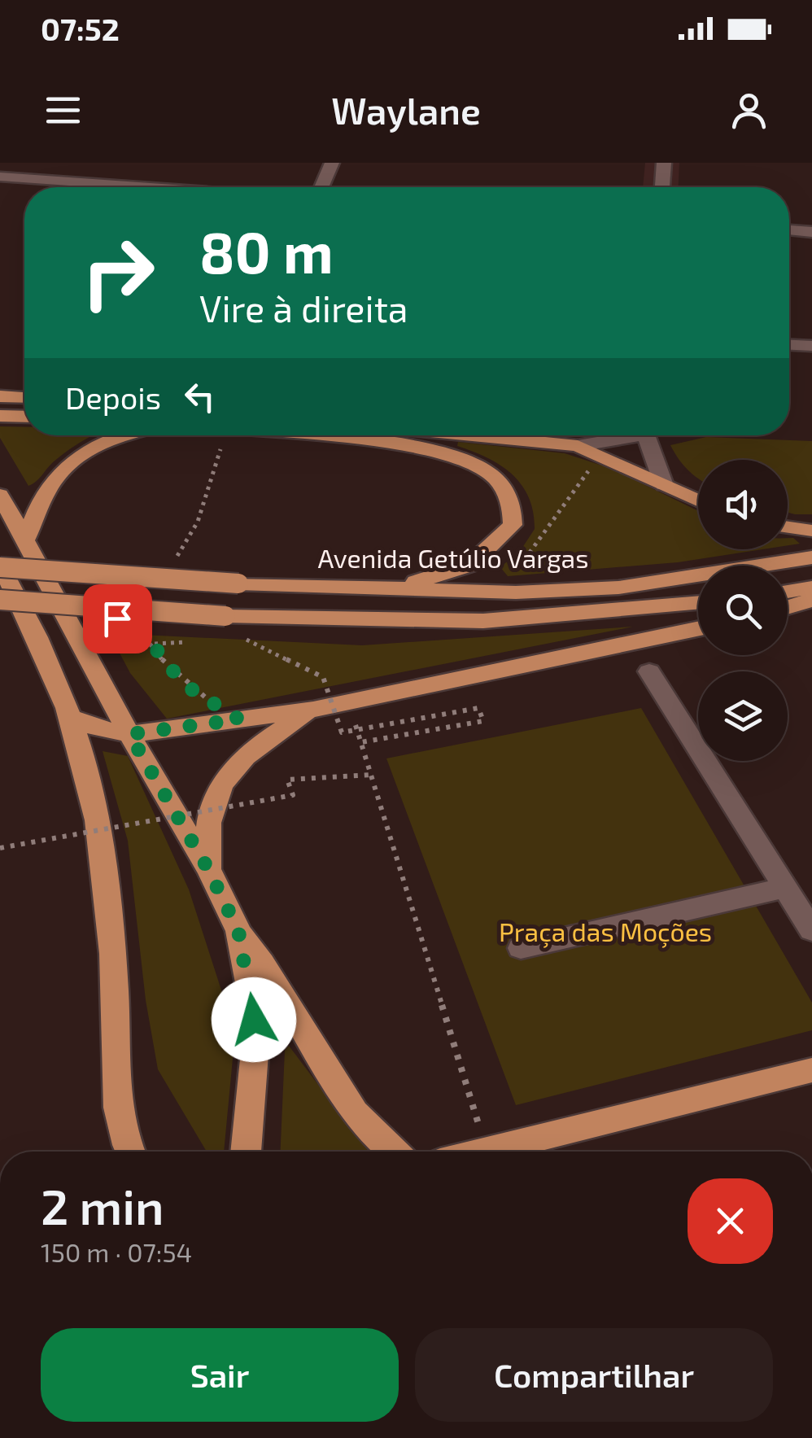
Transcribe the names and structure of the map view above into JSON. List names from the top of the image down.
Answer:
{
  "streets": {
    "main road": ["Avenida Getúlio Vargas"]
  },
  "parks": ["Praça das Moções"],
  "page": {
    "status": "07:52",
    "header": "Waylane",
    "turn": ["80 m", "Vire à direita"],
    "then": "Depois",
    "heading": ["2 min", "150 m · 07:54"],
    "buttons": ["Sair", "Compartilhar"]
  }
}
